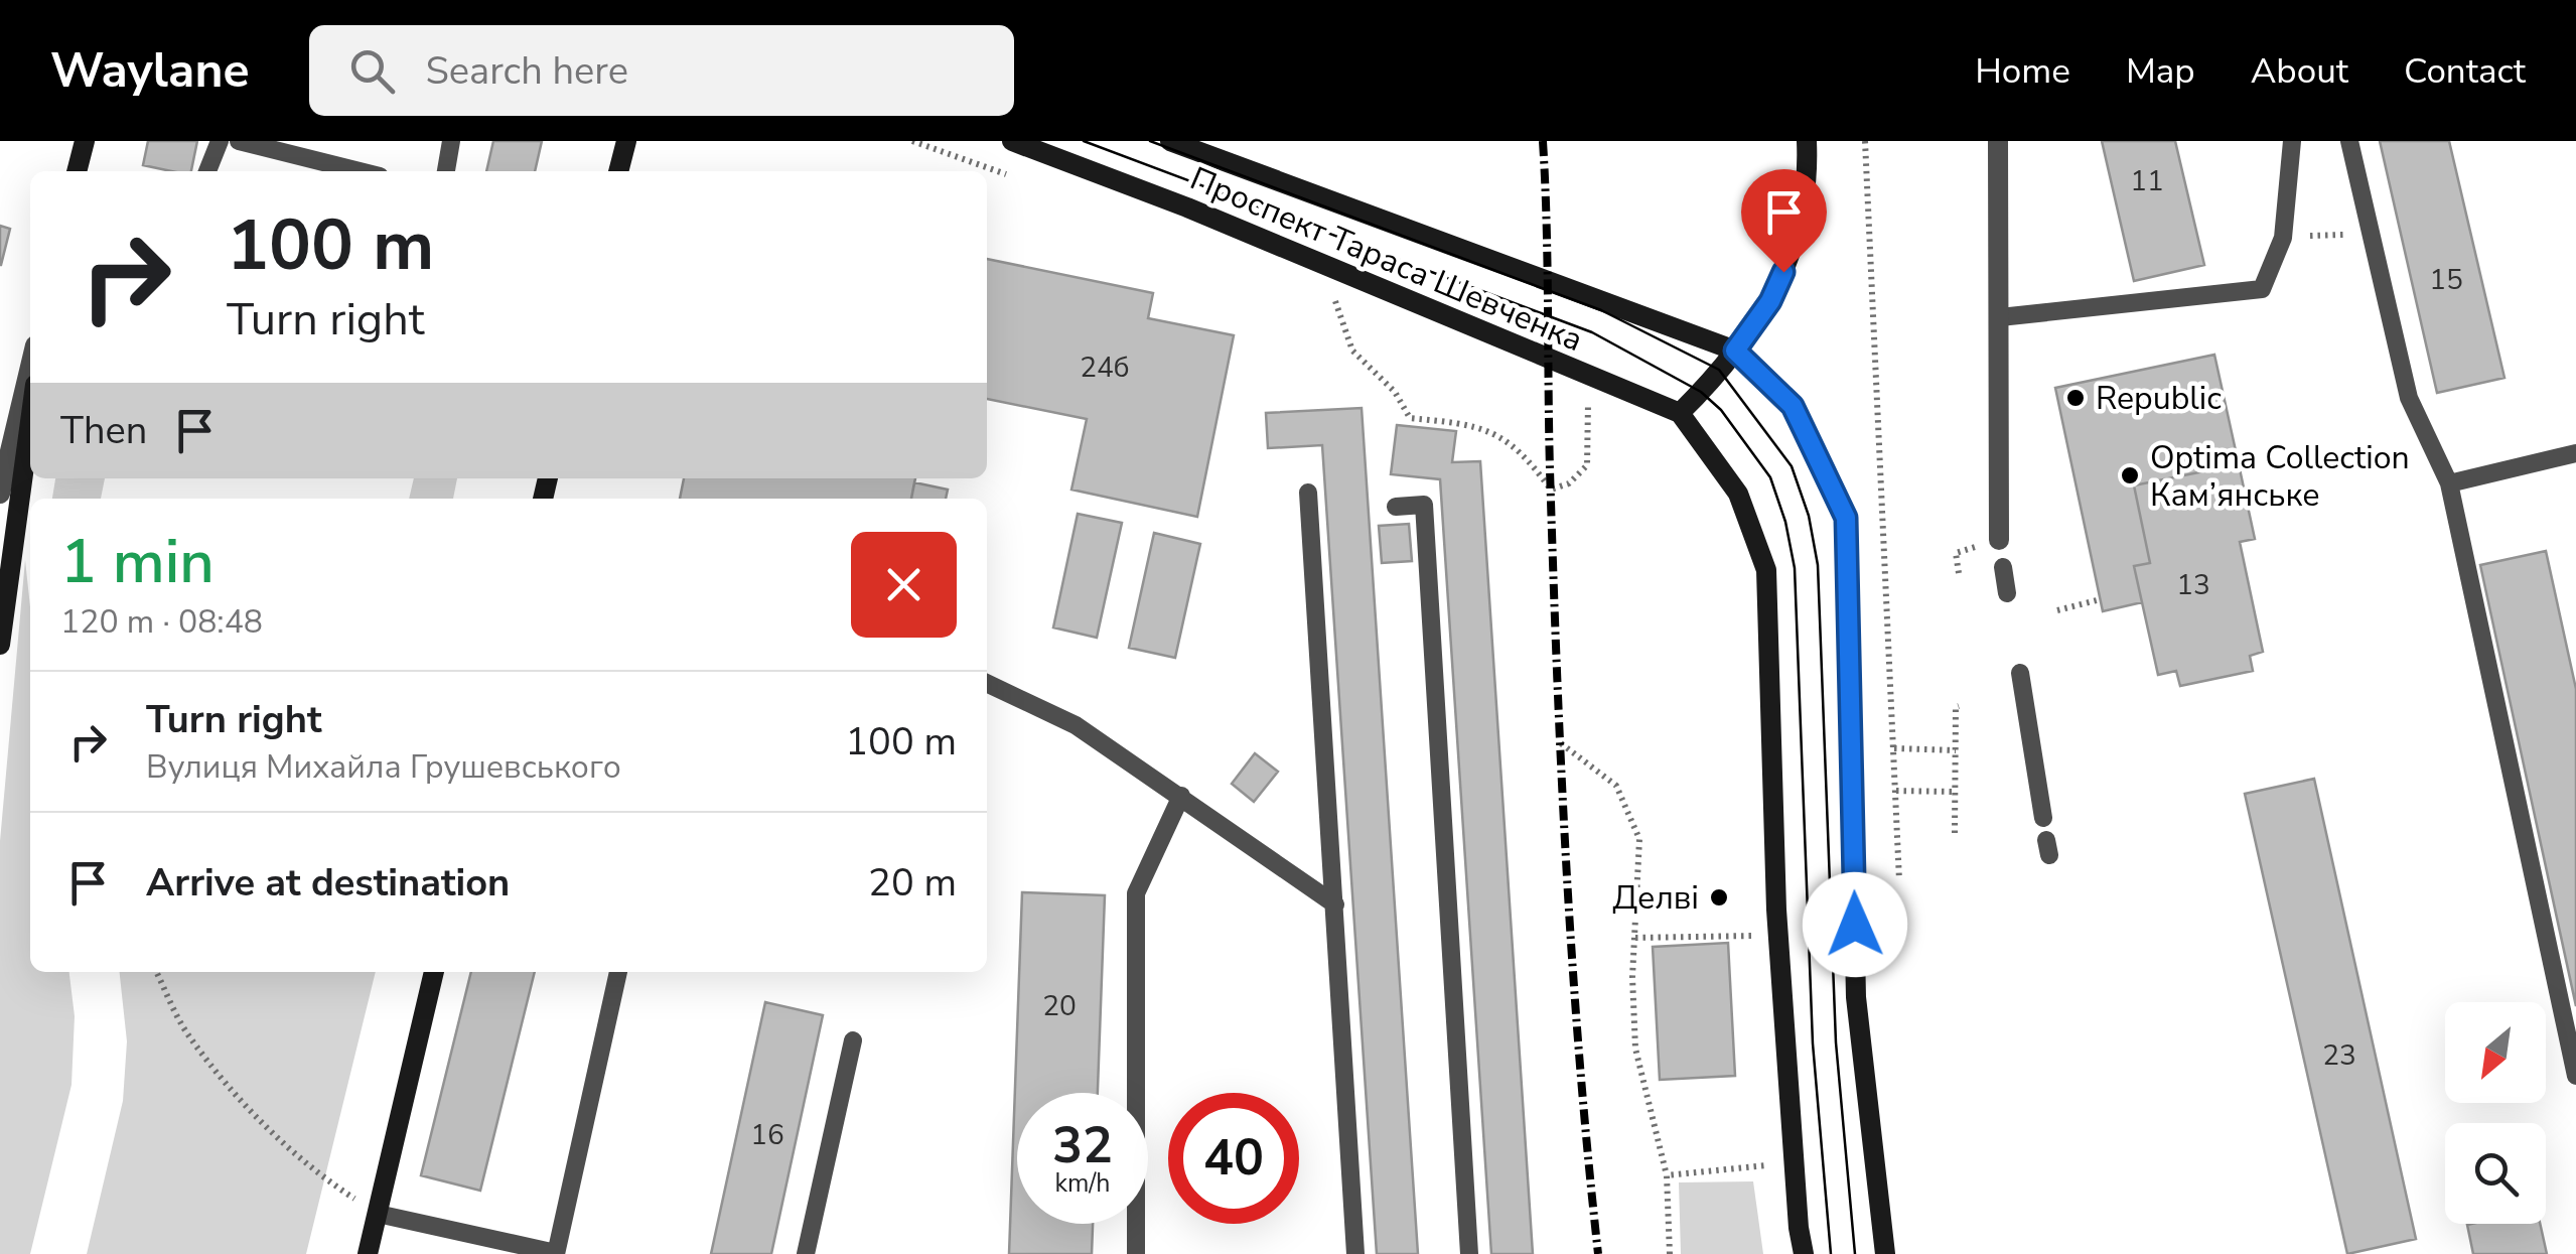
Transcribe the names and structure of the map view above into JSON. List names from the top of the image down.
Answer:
{
  "streets": {
    "street": ["Проспект Тараса Шевченка"]
  },
  "places": ["Republic", "Optima Collection Кам’янське", "Делві"],
  "house_numbers": [
    "11",
    "15",
    "24б",
    "13",
    "20",
    "23",
    "16"
  ],
  "north": "bottom left",
  "page": {
    "header": "Waylane",
    "search": "Search here",
    "nav": [
      "Home",
      "Map",
      "About",
      "Contact"
    ],
    "turn": ["100 m", "Turn right"],
    "then": "Then",
    "heading": ["1 min", "120 m · 08:48"],
    "list": [
      {
        "name": "Turn right",
        "note": "Вулиця Михайла Грушевського",
        "value": "100 m"
      },
      {
        "name": "Arrive at destination",
        "value": "20 m"
      }
    ],
    "speed": "32 km/h",
    "limit": "40"
  }
}
